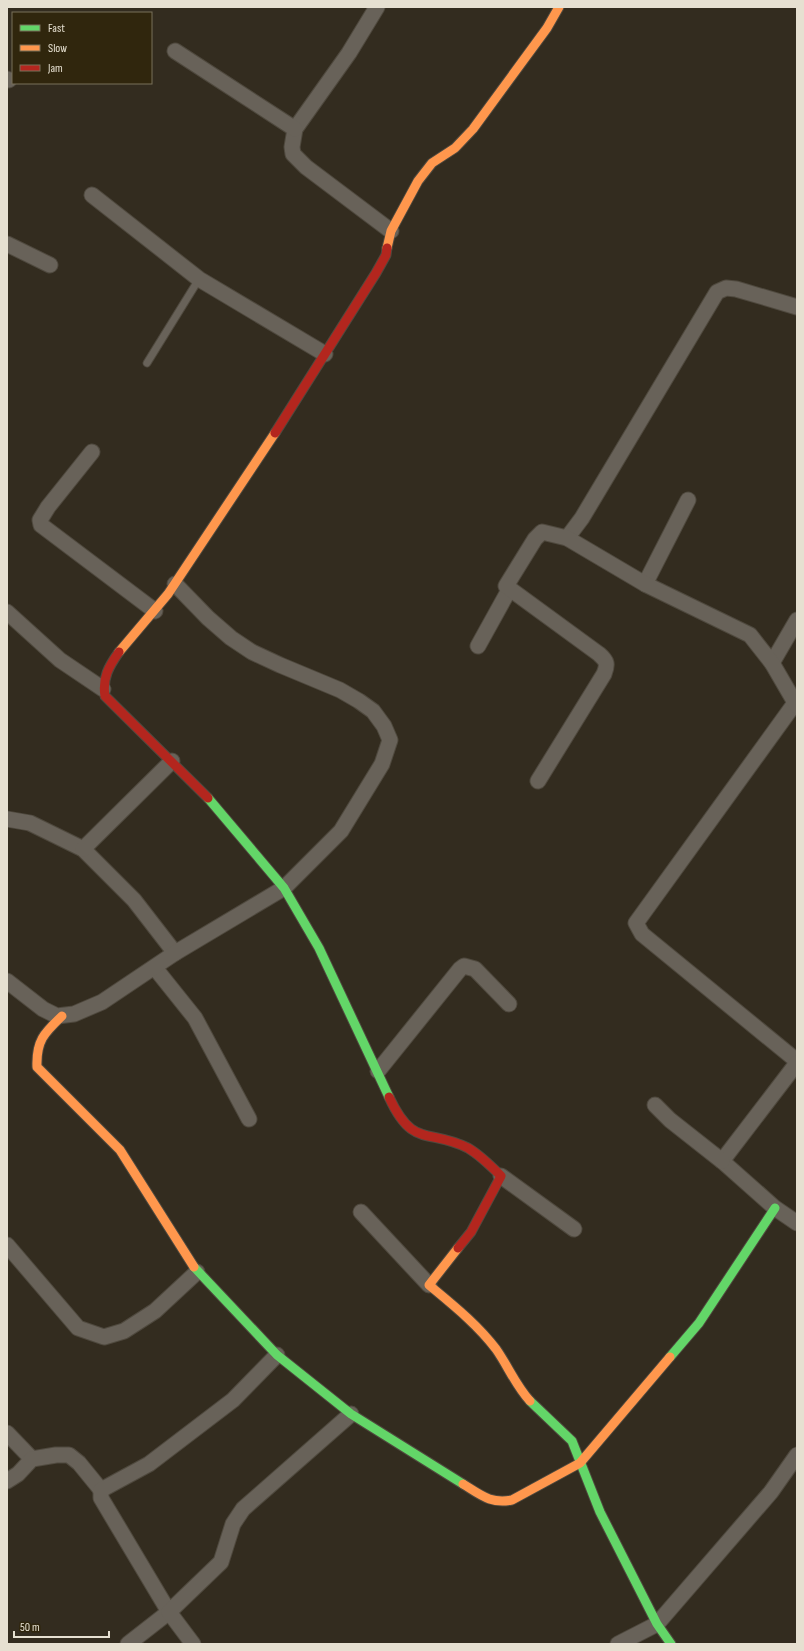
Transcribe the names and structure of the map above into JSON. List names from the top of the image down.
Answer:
{
  "legend": ["Fast", "Slow", "Jam"],
  "scale_bar": "50 m"
}
